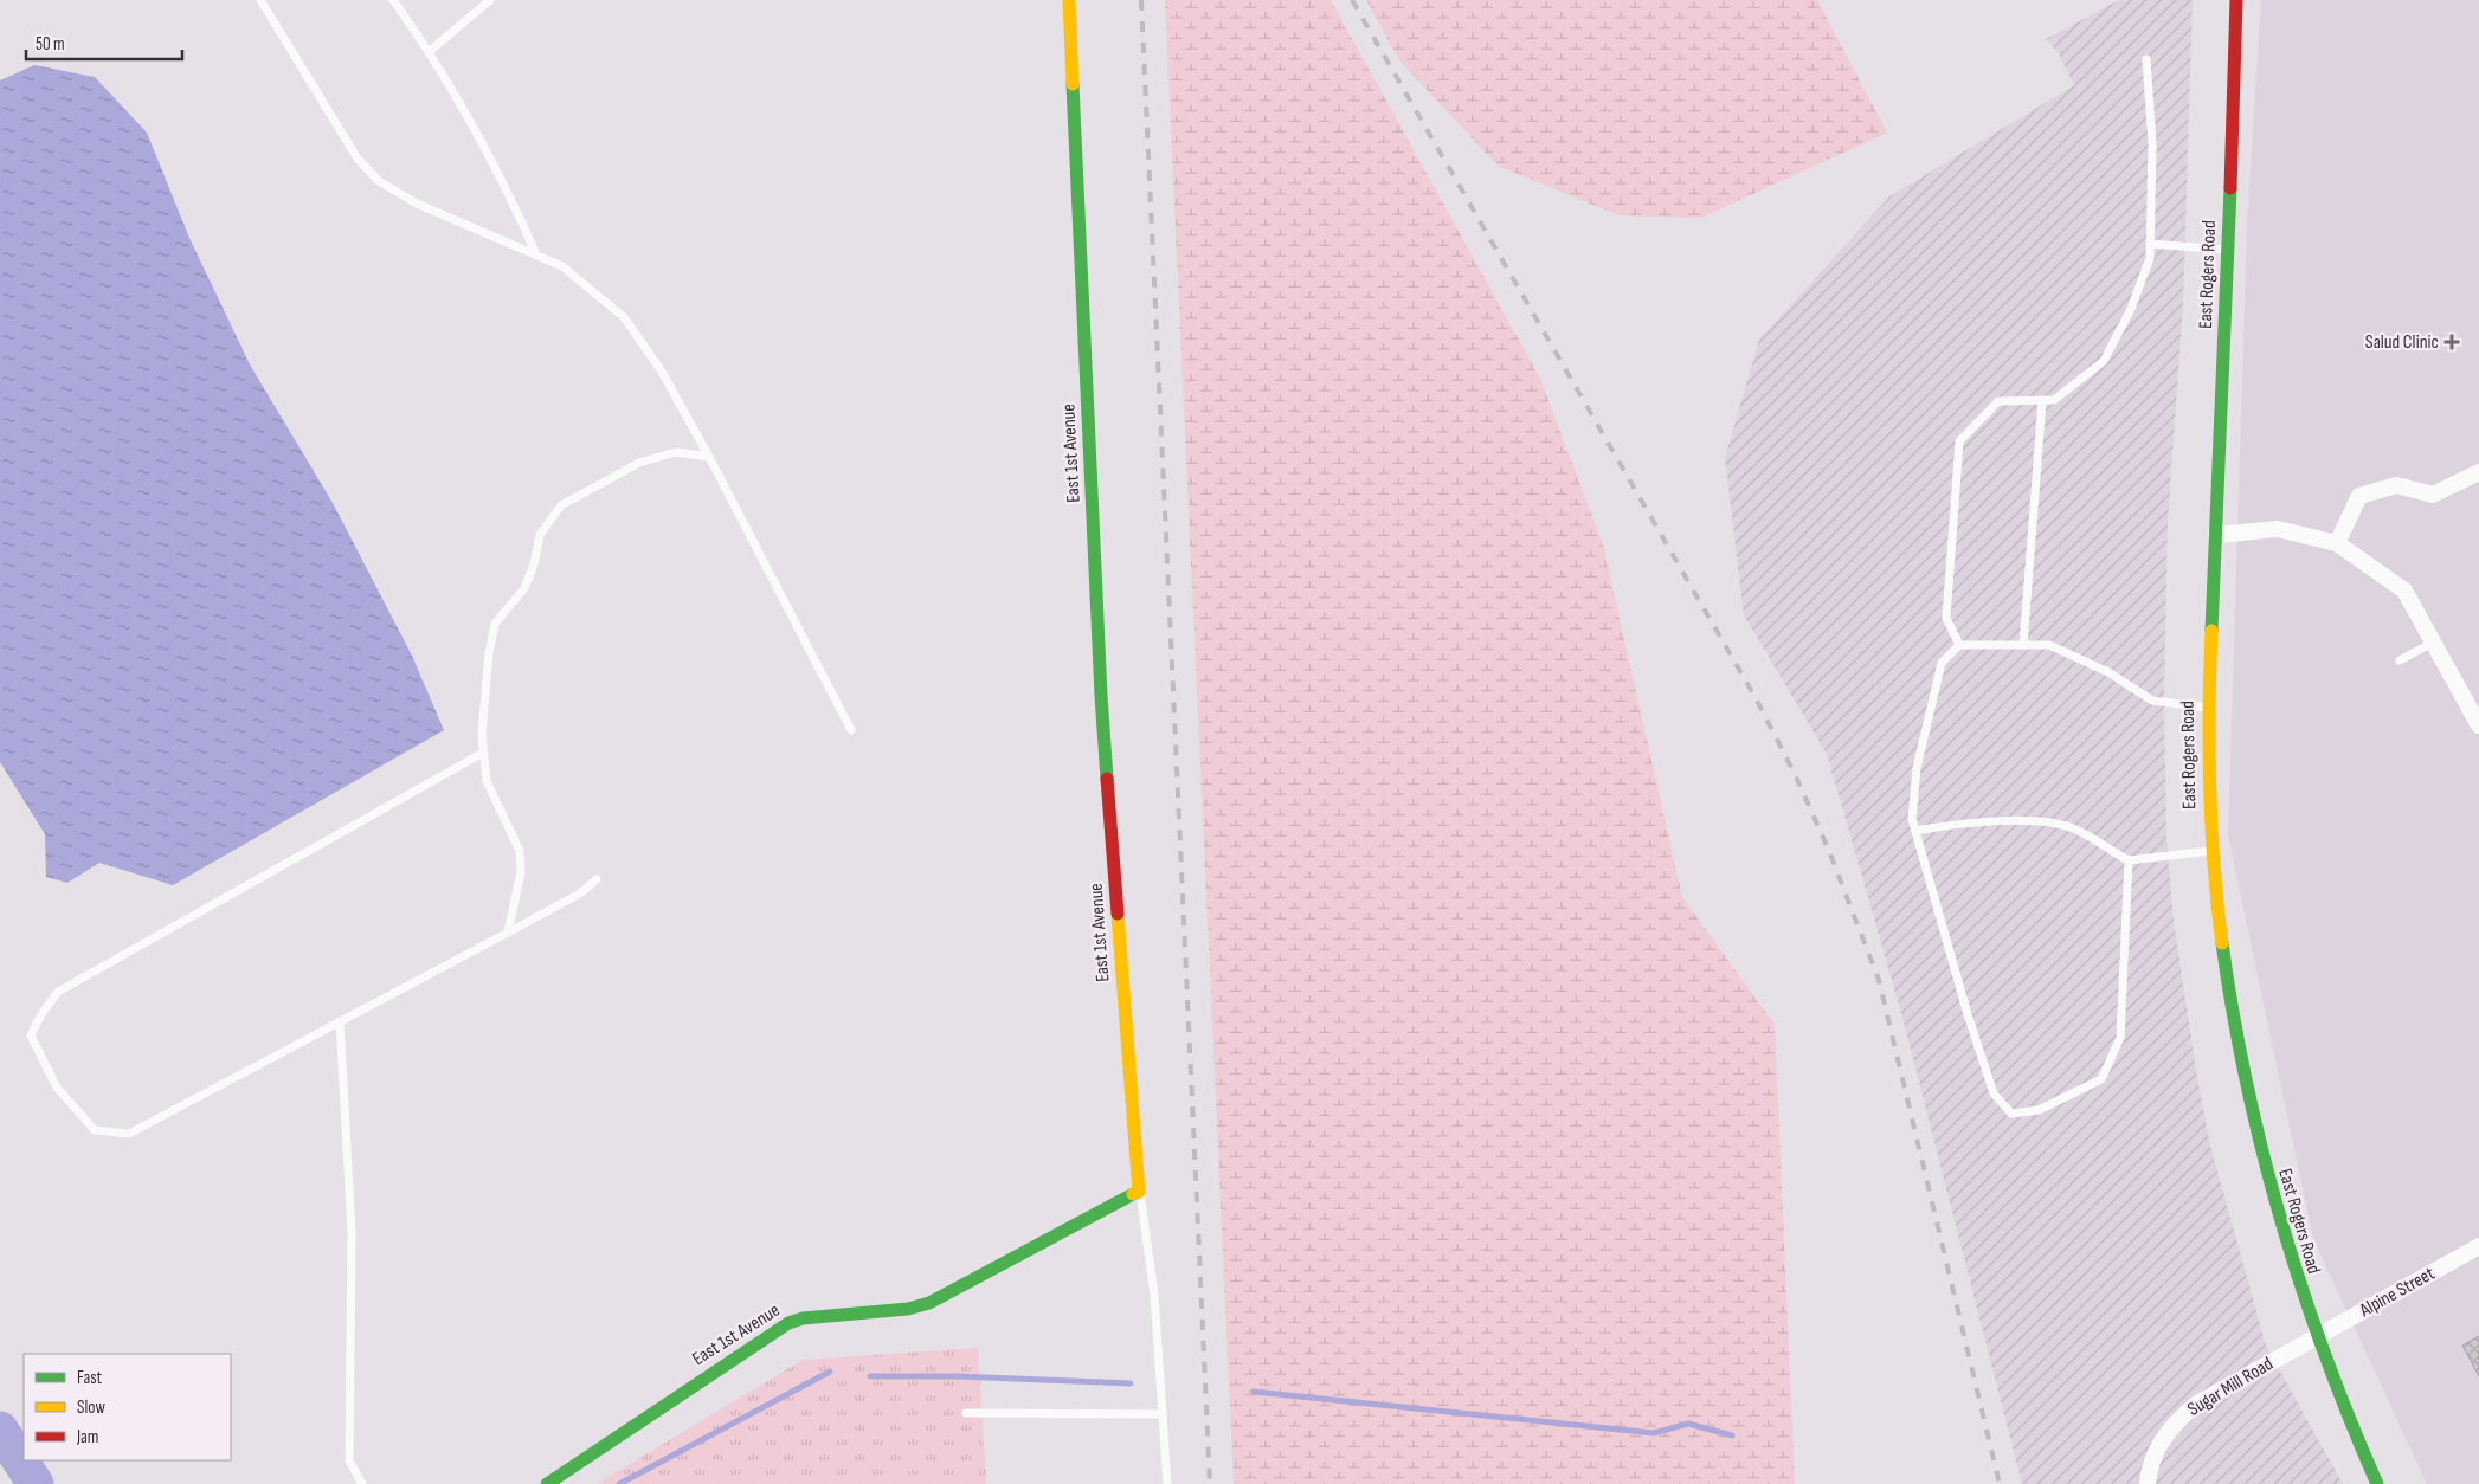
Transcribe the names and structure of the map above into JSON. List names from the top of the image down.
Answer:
{
  "streets": {
    "street": [
      "East Rogers Road",
      "East 1st Avenue",
      "Alpine Street",
      "Sugar Mill Road"
    ]
  },
  "crossings": [
    ["East Rogers Road", "Alpine Street"],
    ["East Rogers Road", "Sugar Mill Road"],
    ["Alpine Street", "Sugar Mill Road"]
  ],
  "places": {
    "health": ["Salud Clinic"]
  },
  "legend": ["Fast", "Slow", "Jam"],
  "scale_bar": "50 m"
}
